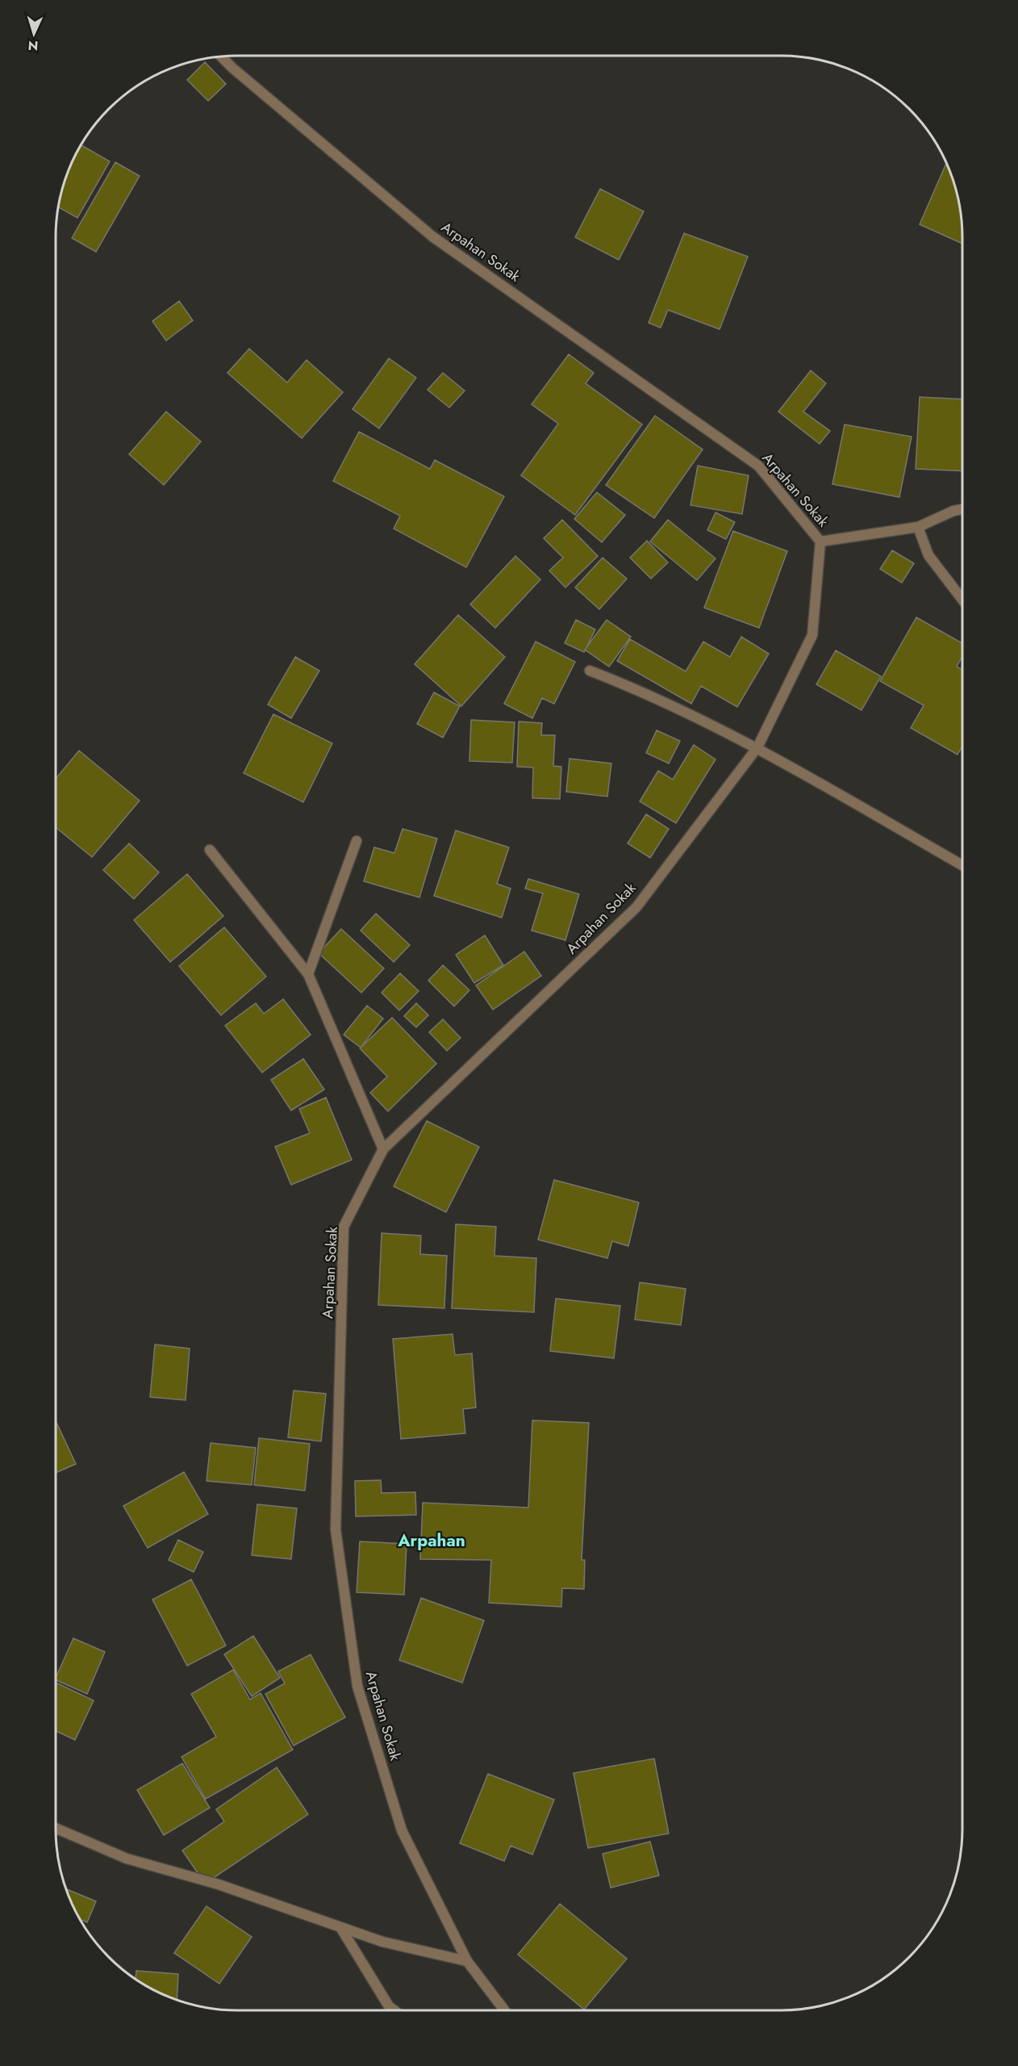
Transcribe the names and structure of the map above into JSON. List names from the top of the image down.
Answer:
{
  "streets": {
    "street": ["Arpahan Sokak"]
  },
  "districts": ["Arpahan"],
  "north": "bottom"
}
